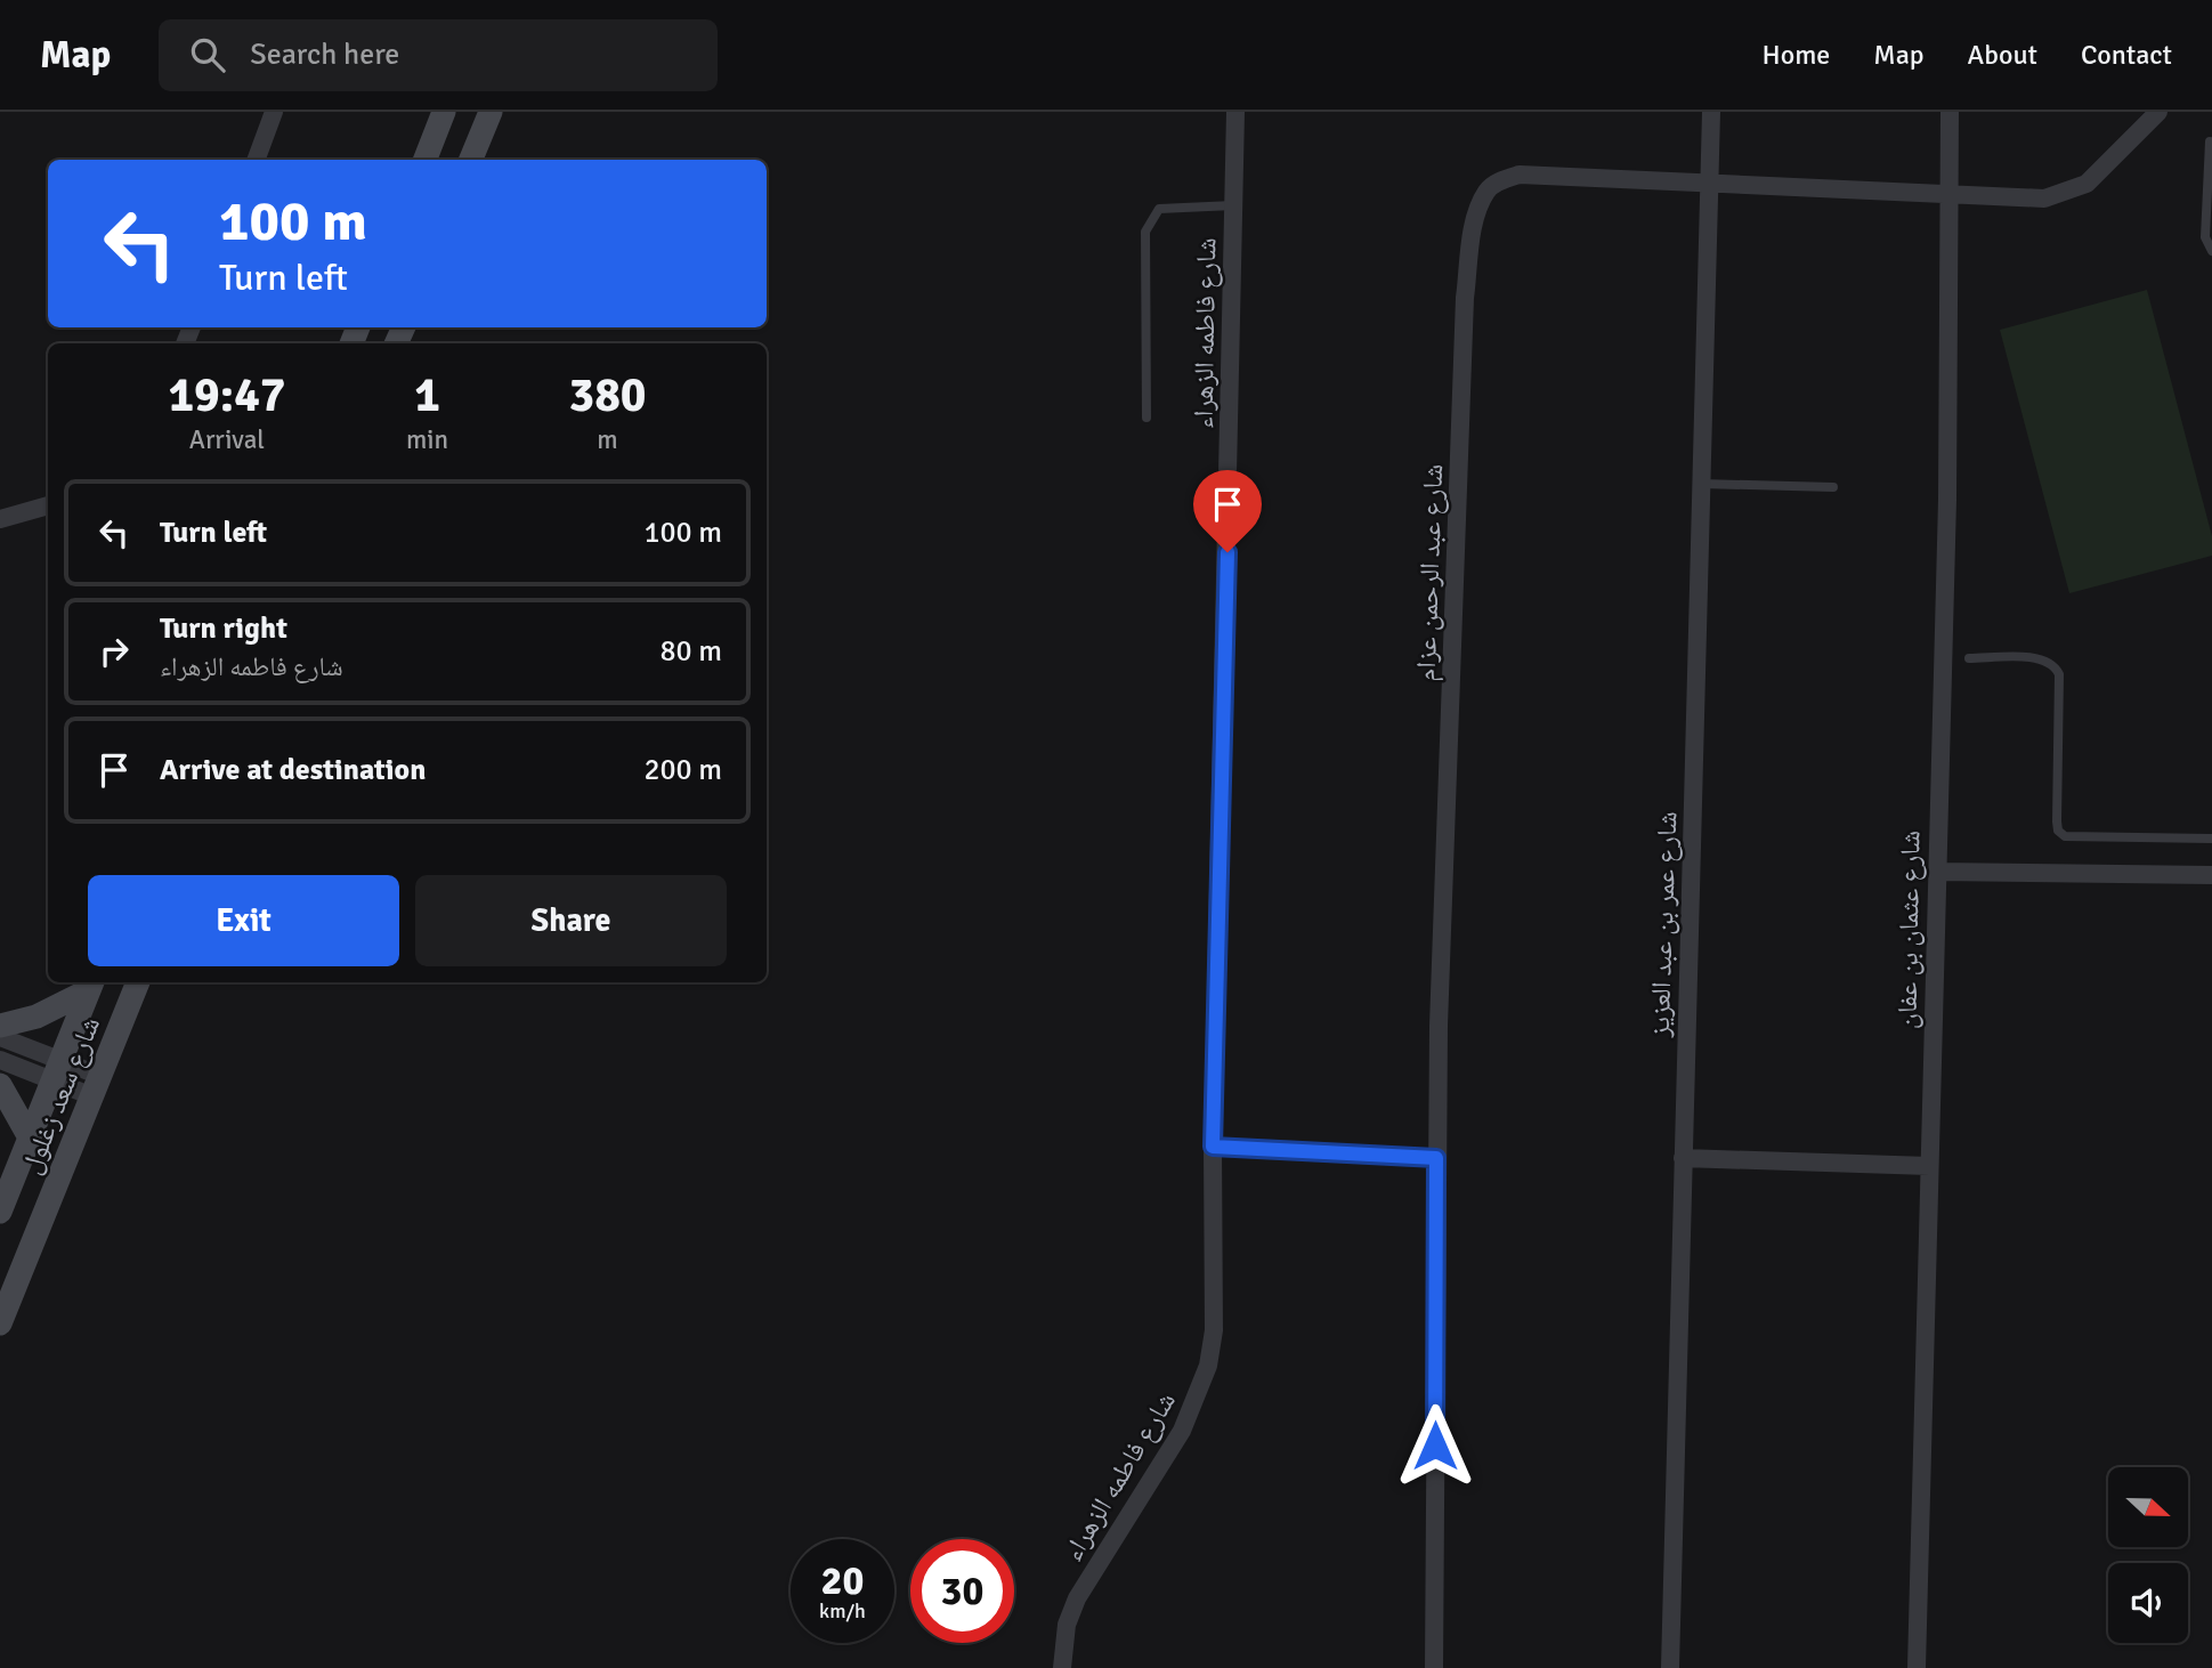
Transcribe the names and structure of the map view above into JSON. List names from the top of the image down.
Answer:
{
  "streets": {
    "street": [
      "شارع فاطمه الزهراء",
      "شارع عبد الرحمن عزام",
      "شارع عمر بن عبد العزيز",
      "شارع عثمان بن عفان",
      "شارع سعد زغلول"
    ]
  },
  "crossings": [
    ["شارع عبد الرحمن عزام", "شارع عمر بن عبد العزيز"],
    ["شارع عبد الرحمن عزام", "شارع عثمان بن عفان"]
  ],
  "north": "right",
  "page": {
    "header": "Map",
    "search": "Search here",
    "nav": [
      "Home",
      "Map",
      "About",
      "Contact"
    ],
    "turn": ["100 m", "Turn left"],
    "eta": [
      "19:47",
      "Arrival",
      "1",
      "min",
      "380",
      "m"
    ],
    "list": [
      {
        "name": "Turn left",
        "value": "100 m"
      },
      {
        "name": "Turn right",
        "note": "شارع فاطمه الزهراء",
        "value": "80 m"
      },
      {
        "name": "Arrive at destination",
        "value": "200 m"
      }
    ],
    "buttons": ["Exit", "Share"],
    "speed": "20 km/h",
    "limit": "30"
  }
}
